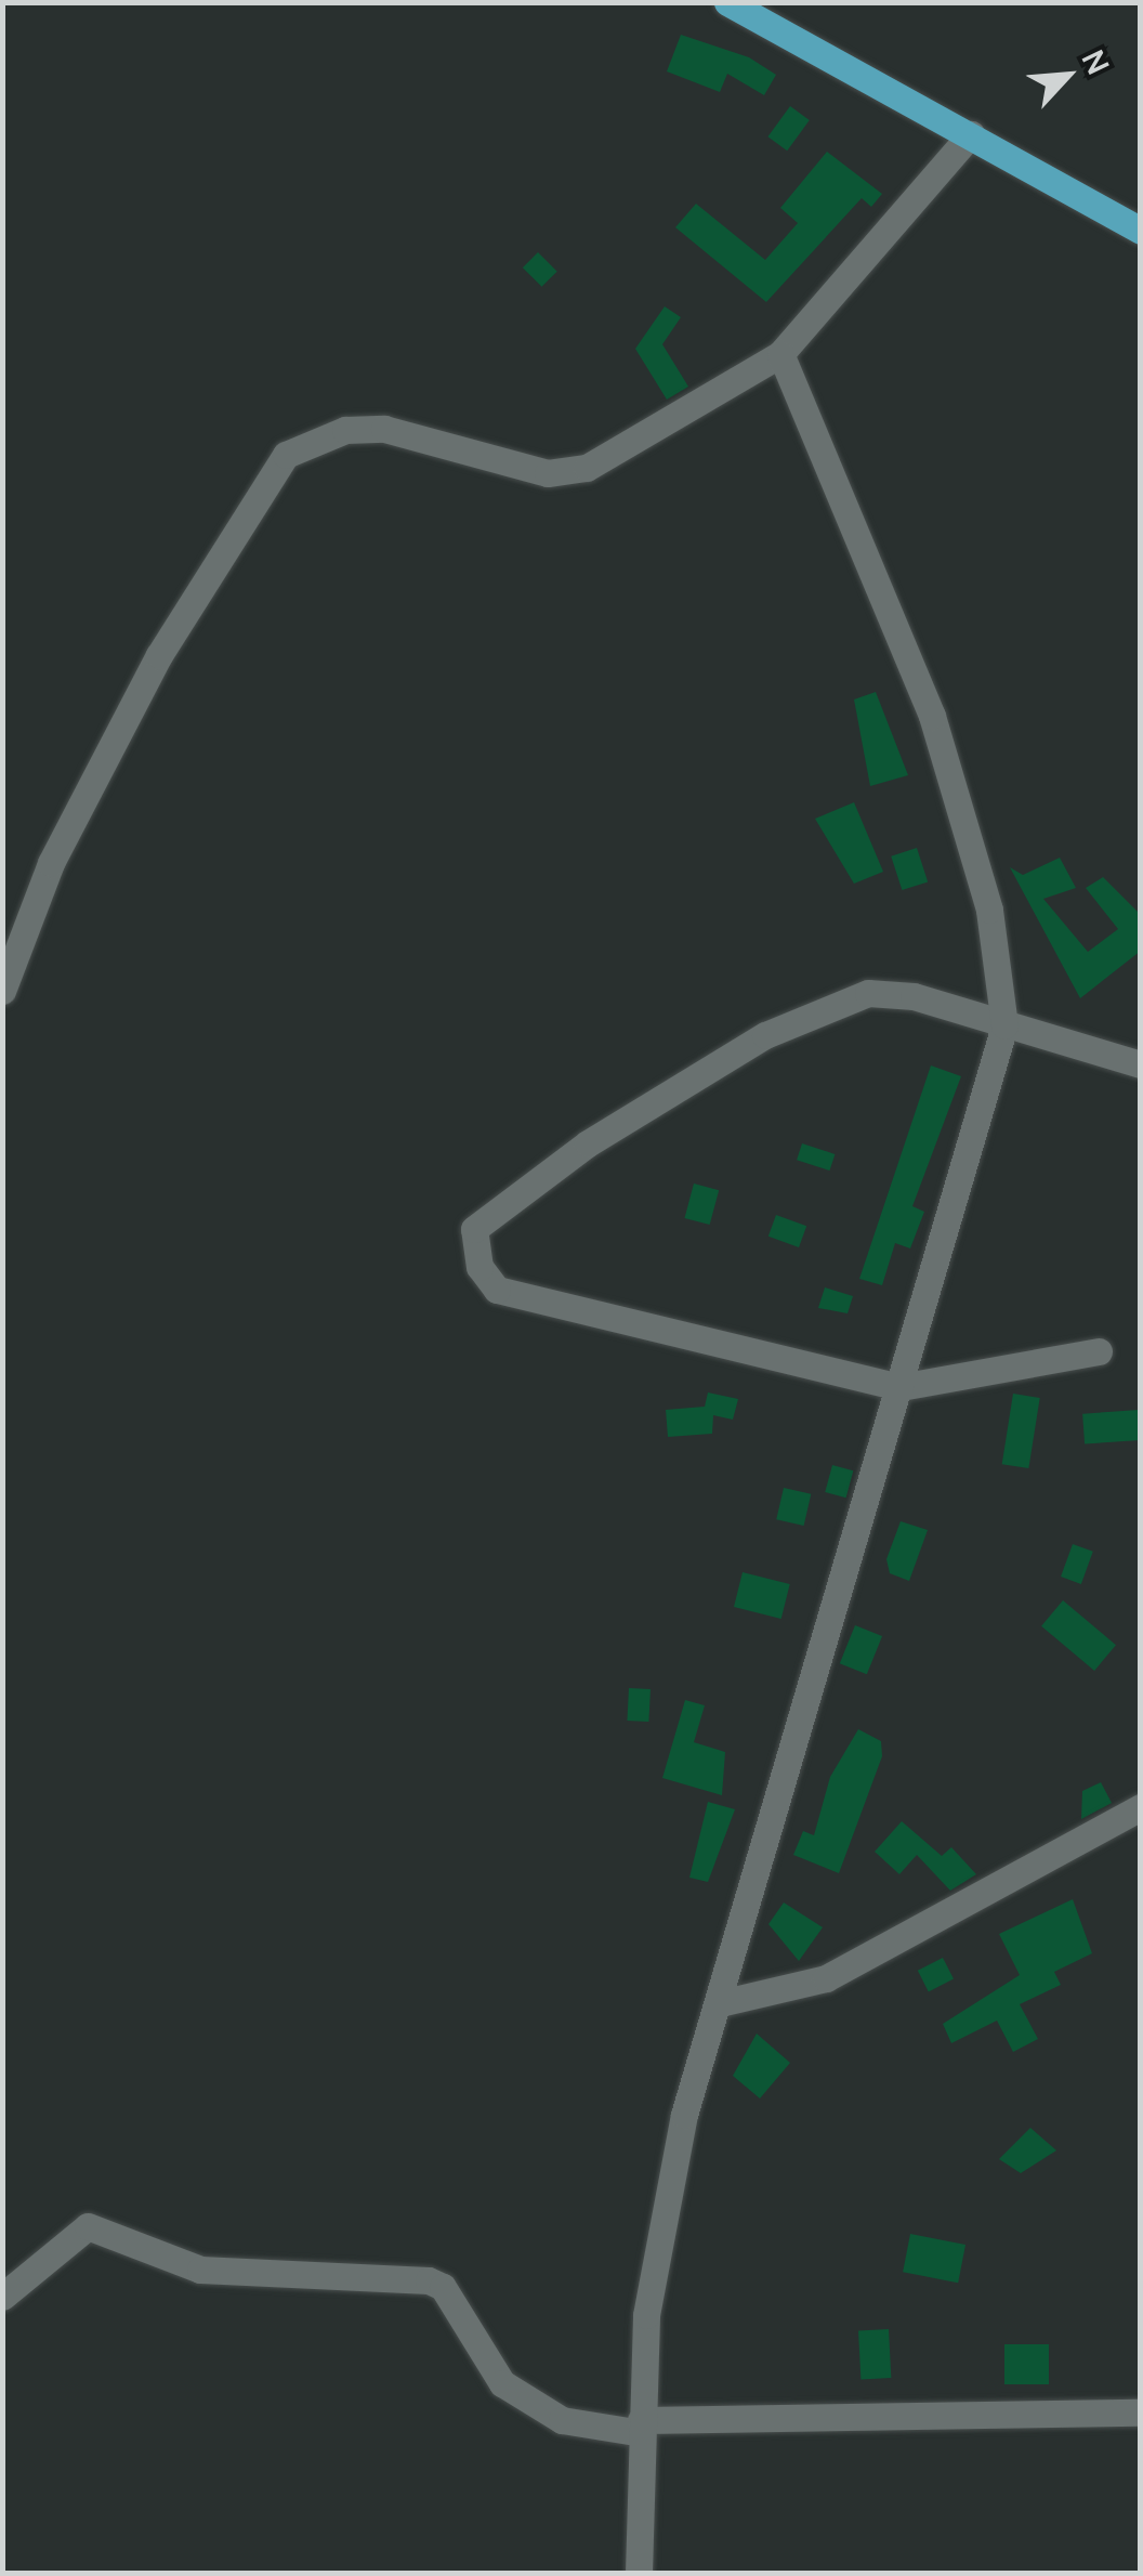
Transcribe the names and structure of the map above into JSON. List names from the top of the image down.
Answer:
{
  "north": "top right"
}
